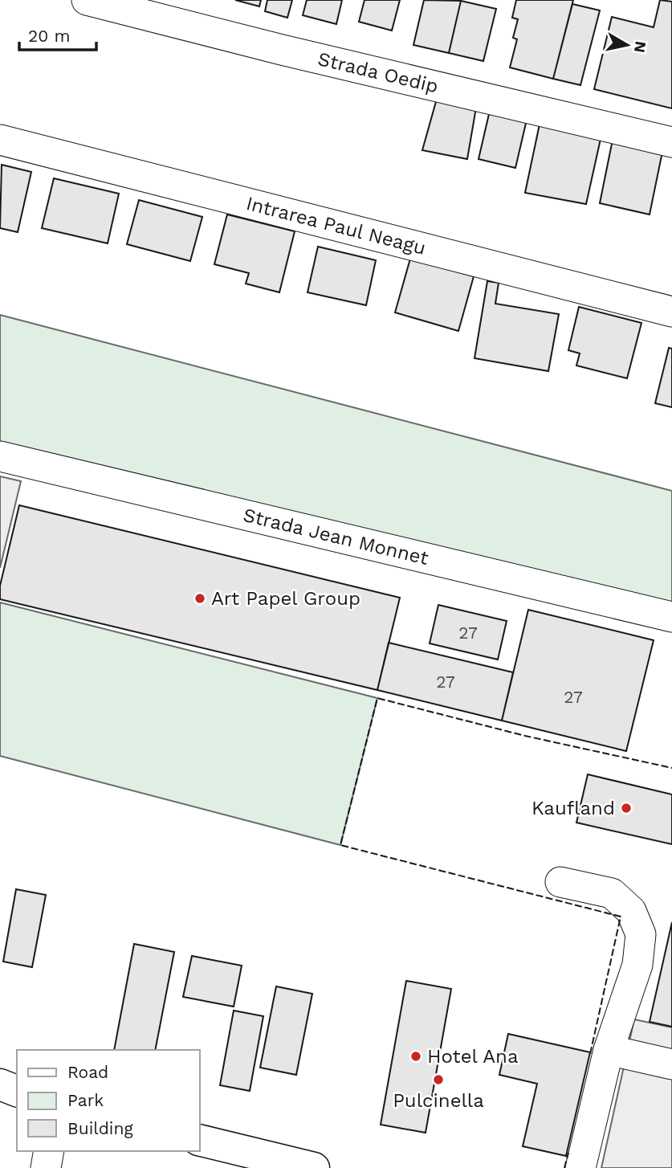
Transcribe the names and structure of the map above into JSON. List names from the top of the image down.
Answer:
{
  "streets": {
    "street": ["Strada Oedip", "Intrarea Paul Neagu", "Strada Jean Monnet"]
  },
  "places": [
    "Art Papel Group",
    "Kaufland",
    "Hotel Ana",
    "Pulcinella"
  ],
  "house_numbers": ["27", "27", "27"],
  "legend": ["Road", "Park", "Building"],
  "scale_bar": "20 m",
  "north": "right"
}
